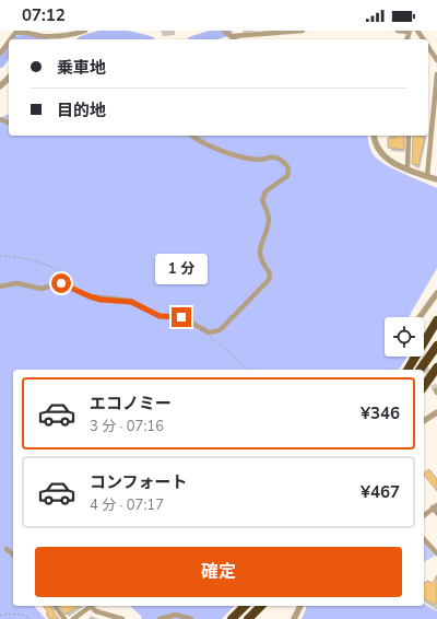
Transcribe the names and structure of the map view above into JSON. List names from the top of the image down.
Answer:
{
  "page": {
    "status": "07:12",
    "banner": ["乗車地", "目的地"],
    "bubble": "1 分",
    "list": [
      {
        "name": "エコノミー",
        "note": "3 分 · 07:16",
        "value": "¥346"
      },
      {
        "name": "コンフォート",
        "note": "4 分 · 07:17",
        "value": "¥467"
      }
    ],
    "buttons": "確定"
  }
}
